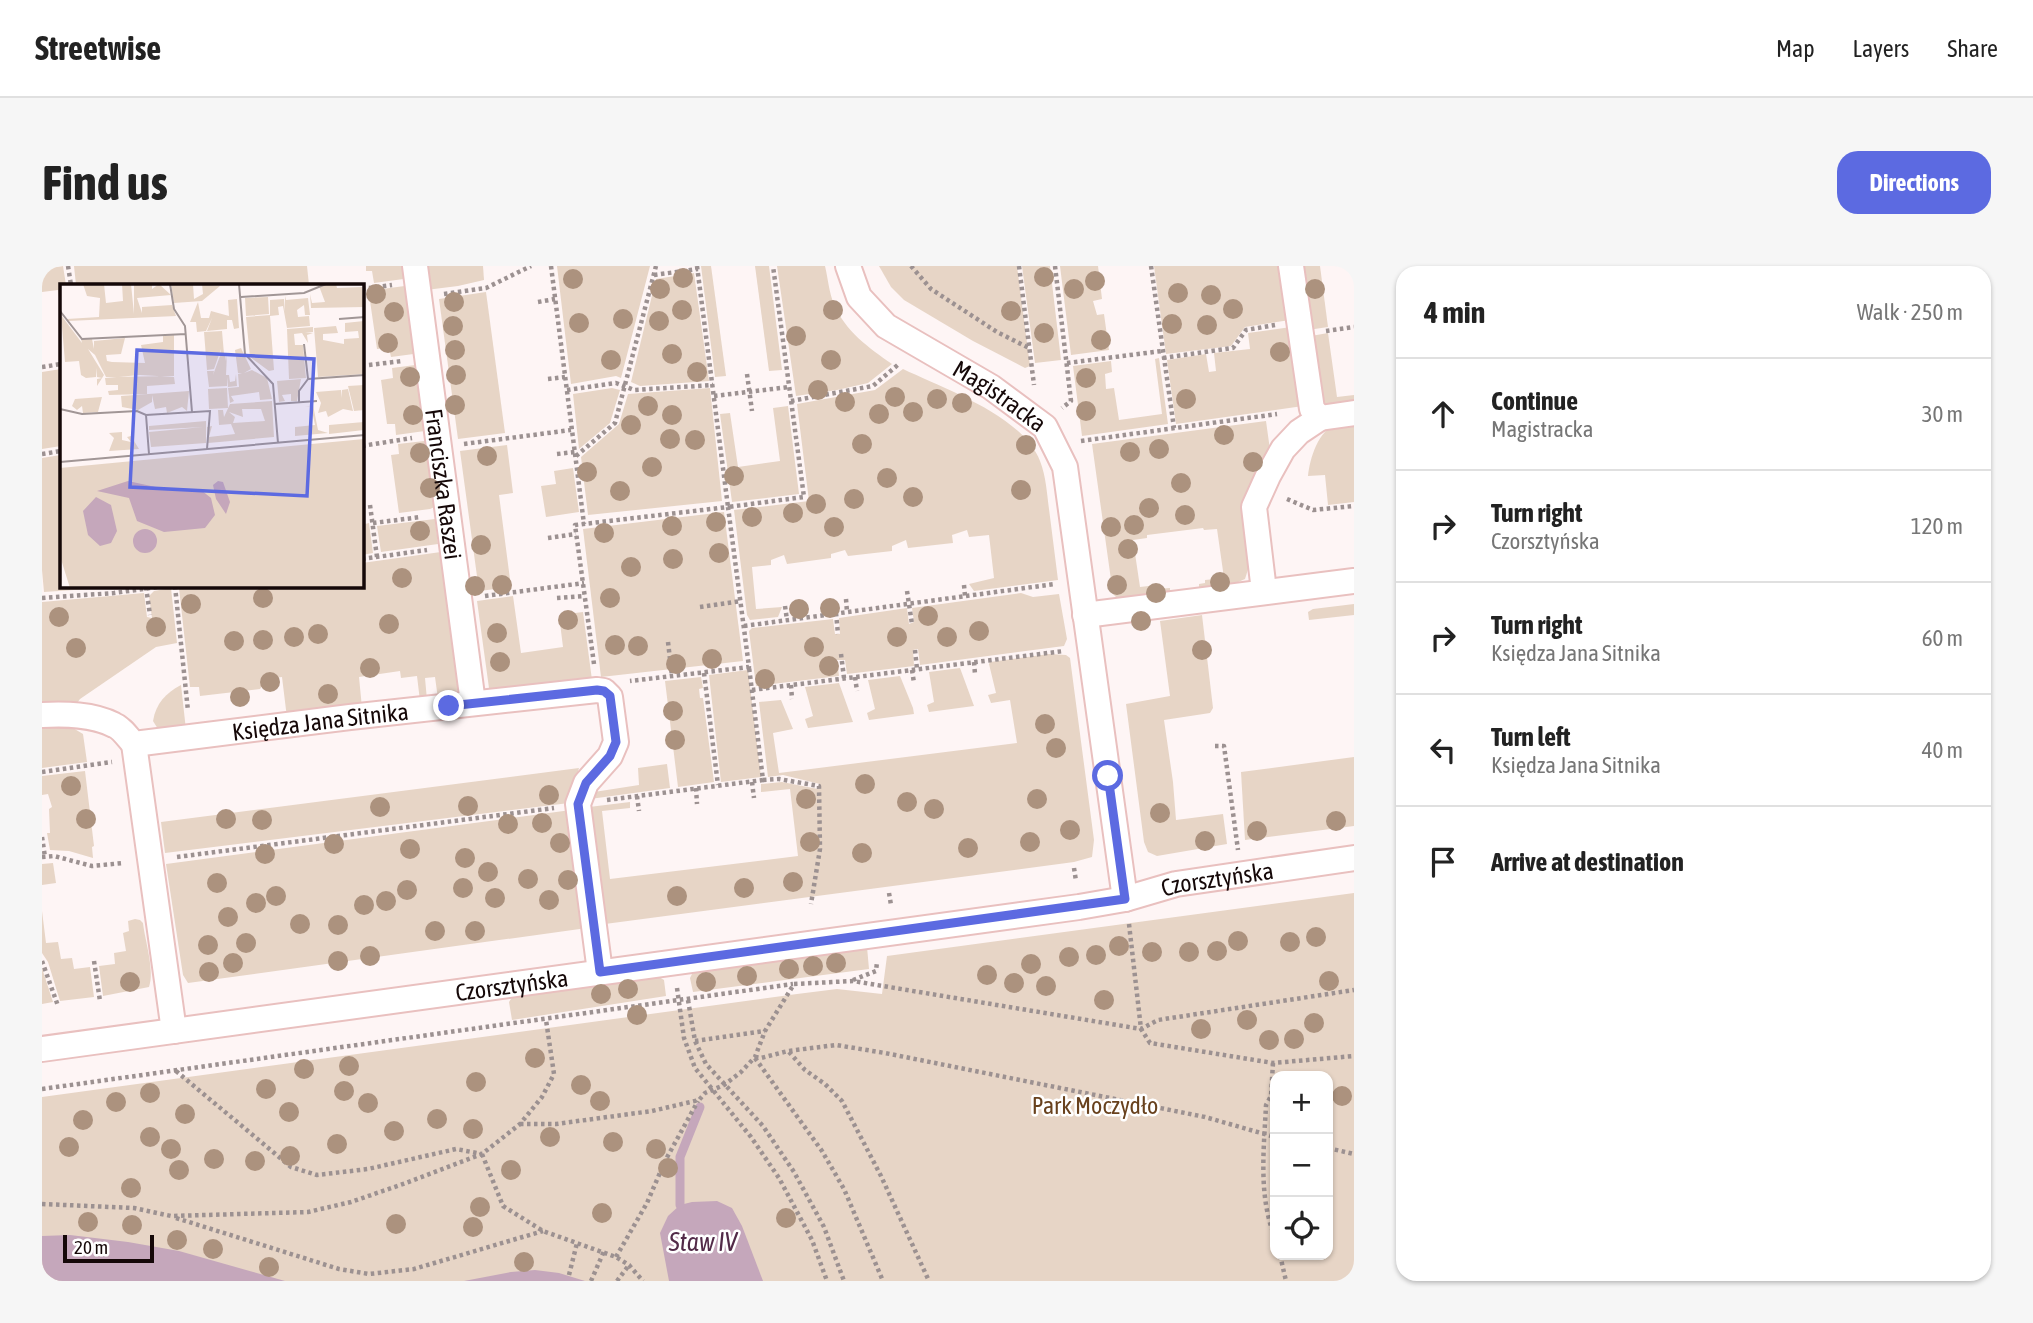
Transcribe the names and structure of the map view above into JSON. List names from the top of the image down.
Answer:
{
  "streets": {
    "street": [
      "Magistracka",
      "Franciszka Raszei",
      "Księdza Jana Sitnika",
      "Czorsztyńska"
    ]
  },
  "crossings": [
    ["Magistracka", "Czorsztyńska"],
    ["Franciszka Raszei", "Księdza Jana Sitnika"]
  ],
  "water": ["Staw IV"],
  "parks": ["Park Moczydło"],
  "scale_bar": "20 m",
  "page": {
    "header": "Streetwise",
    "nav": ["Map", "Layers", "Share"],
    "buttons": "Directions",
    "title": "Find us",
    "heading": ["4 min", "Walk · 250 m"],
    "list": [
      ["Continue", "Magistracka", "30 m"],
      ["Turn right", "Czorsztyńska", "120 m"],
      ["Turn right", "Księdza Jana Sitnika", "60 m"],
      ["Turn left", "Księdza Jana Sitnika", "40 m"],
      "Arrive at destination"
    ],
    "map_buttons": ["+", "−"],
    "scale": "20 m"
  }
}
